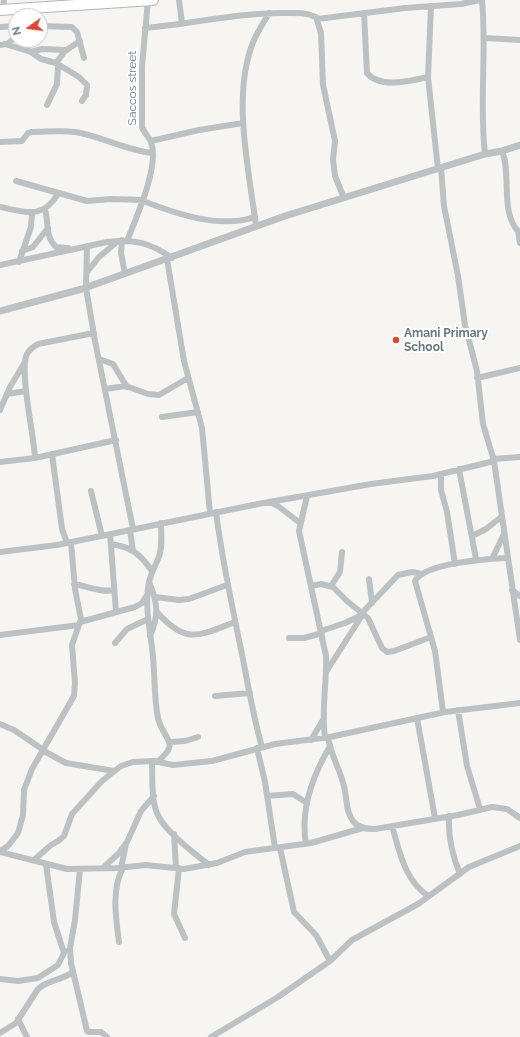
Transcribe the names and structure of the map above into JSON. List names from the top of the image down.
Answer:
{
  "streets": {
    "street": ["Saccos street"]
  },
  "places": ["Amani Primary School"],
  "north": "left"
}
